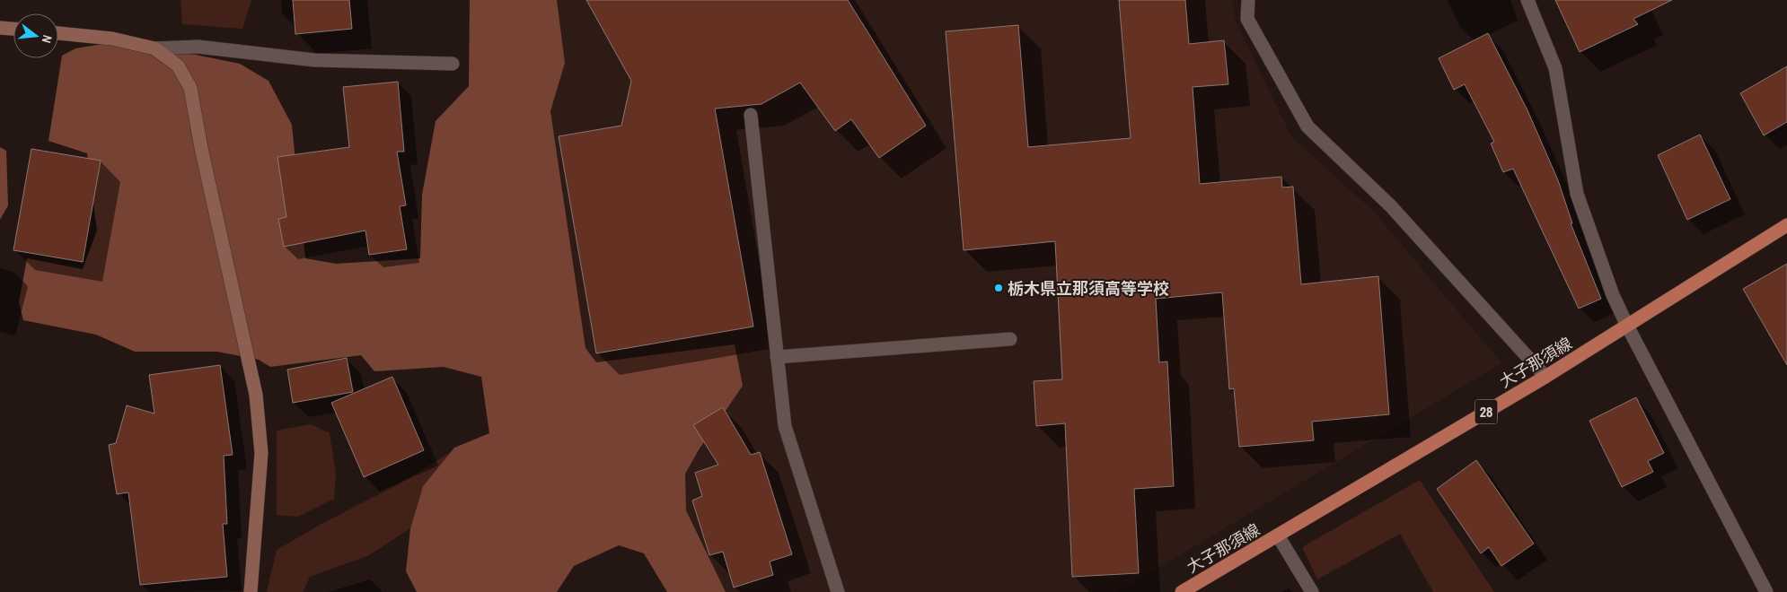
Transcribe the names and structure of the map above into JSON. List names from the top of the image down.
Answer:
{
  "streets": {
    "main road": ["大子那須線", "28"]
  },
  "places": ["栃木県立那須高等学校"],
  "north": "right"
}
